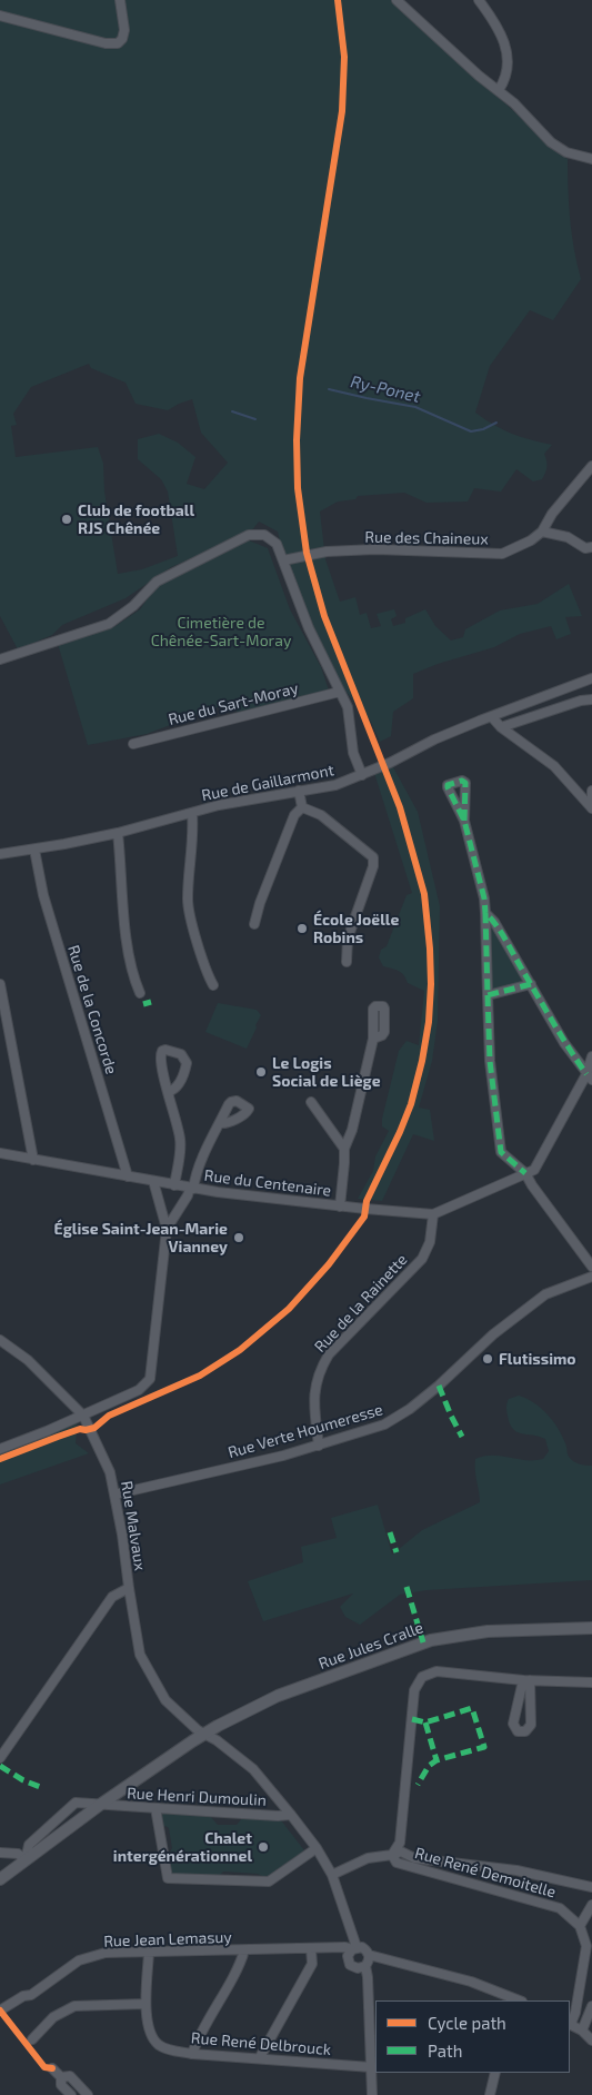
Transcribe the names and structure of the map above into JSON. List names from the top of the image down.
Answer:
{
  "streets": {
    "street": [
      "Rue des Chaineux",
      "Rue du Sart-Moray",
      "Rue de Gaillarmont",
      "Rue de la Concorde",
      "Rue du Centenaire",
      "Rue de la Rainette",
      "Rue Verte Houmeresse",
      "Rue Malvaux",
      "Rue Jules Cralle",
      "Rue Henri Dumoulin",
      "Rue René Demoitelle",
      "Rue Jean Lemasuy",
      "Rue René Delbrouck"
    ]
  },
  "crossings": [
    ["Rue de Gaillarmont", "Rue de la Concorde"],
    ["Rue de la Concorde", "Rue du Centenaire"],
    ["Rue du Centenaire", "Rue de la Rainette"],
    ["Rue de la Rainette", "Rue Verte Houmeresse"],
    ["Rue Verte Houmeresse", "Rue Malvaux"],
    ["Rue Malvaux", "Rue Jules Cralle"],
    ["Rue Malvaux", "Rue Henri Dumoulin"],
    ["Rue Malvaux", "Rue René Demoitelle"],
    ["Rue Malvaux", "Rue Jean Lemasuy"],
    ["Rue Jules Cralle", "Rue Henri Dumoulin"],
    ["Rue Jean Lemasuy", "Rue René Delbrouck"]
  ],
  "water": ["Ry-Ponet"],
  "parks": ["Cimetière de Chênée-Sart-Moray"],
  "places": [
    "Club de football RJS Chênée",
    "École Joëlle Robins",
    "Le Logis Social de Liège",
    "Église Saint-Jean-Marie Vianney",
    "Flutissimo",
    "Chalet intergénérationnel"
  ],
  "legend": ["Cycle path", "Path"]
}
